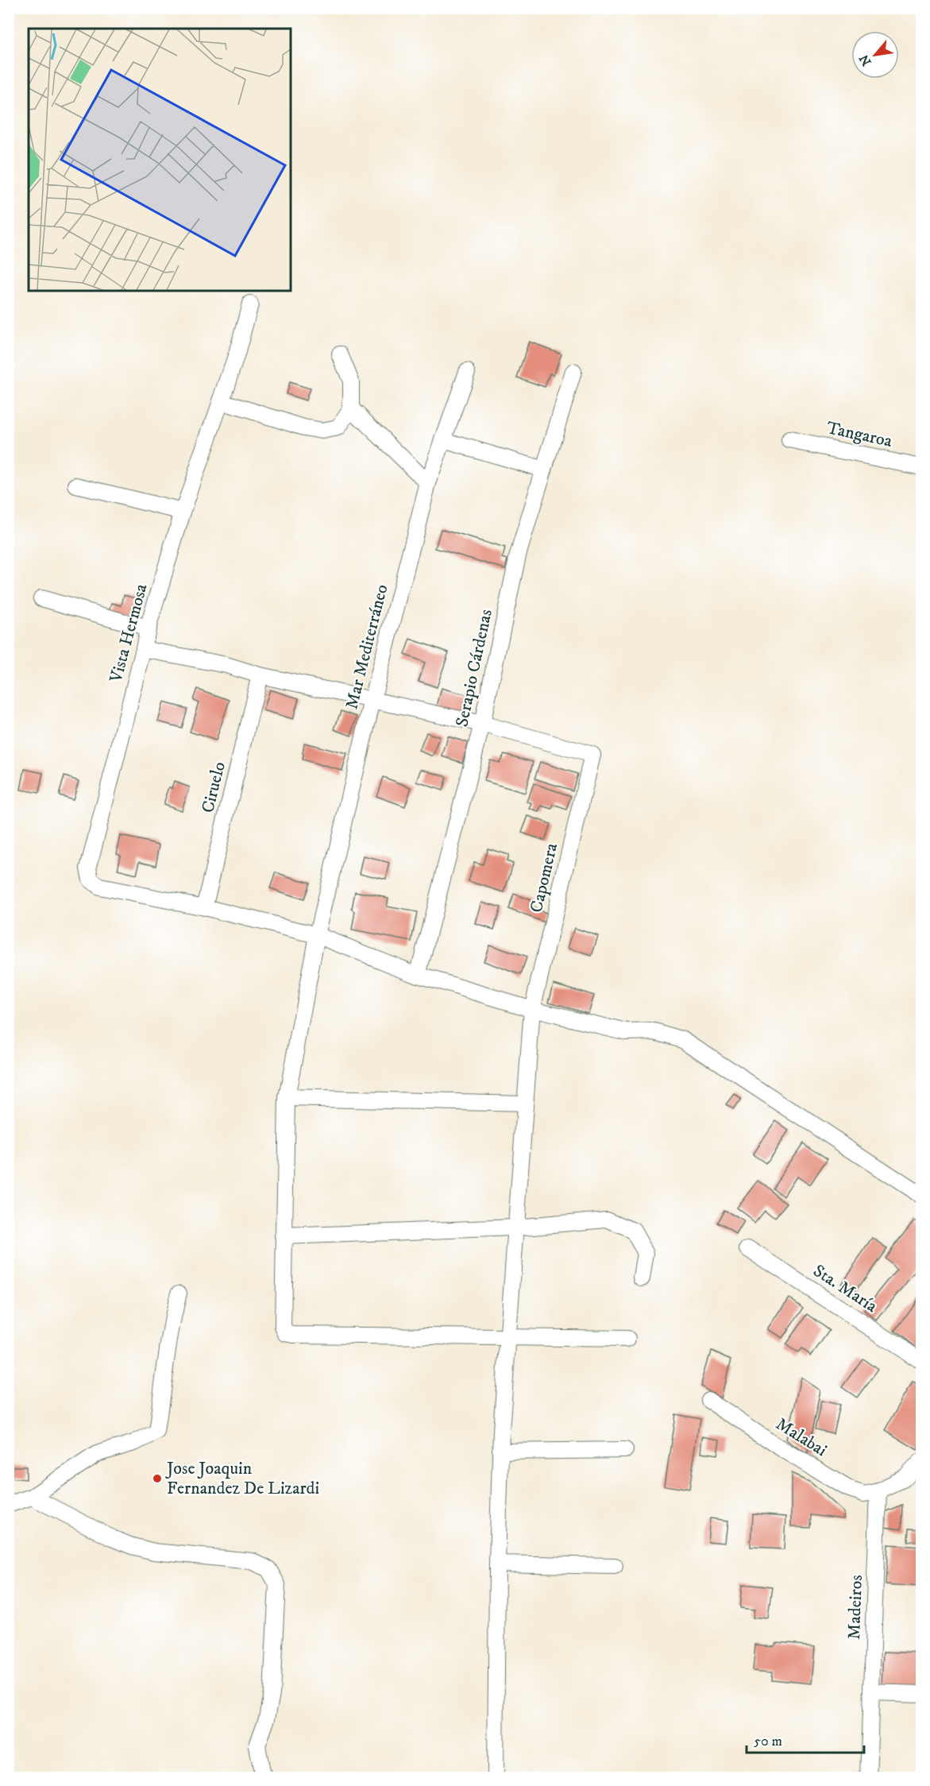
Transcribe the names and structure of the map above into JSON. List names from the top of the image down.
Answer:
{
  "streets": {
    "street": [
      "Tangaroa",
      "Vista Hermosa",
      "Mar Mediterráneo",
      "Serapio Cárdenas",
      "Ciruelo",
      "Capomera",
      "Sta. María",
      "Malabai",
      "Madeiros"
    ]
  },
  "crossings": [
    ["Vista Hermosa", "Ciruelo"],
    ["Mar Mediterráneo", "Capomera"],
    ["Serapio Cárdenas", "Capomera"],
    ["Malabai", "Madeiros"]
  ],
  "places": ["Jose Joaquin Fernandez De Lizardi"],
  "scale_bar": "50 m",
  "north": "bottom left"
}
